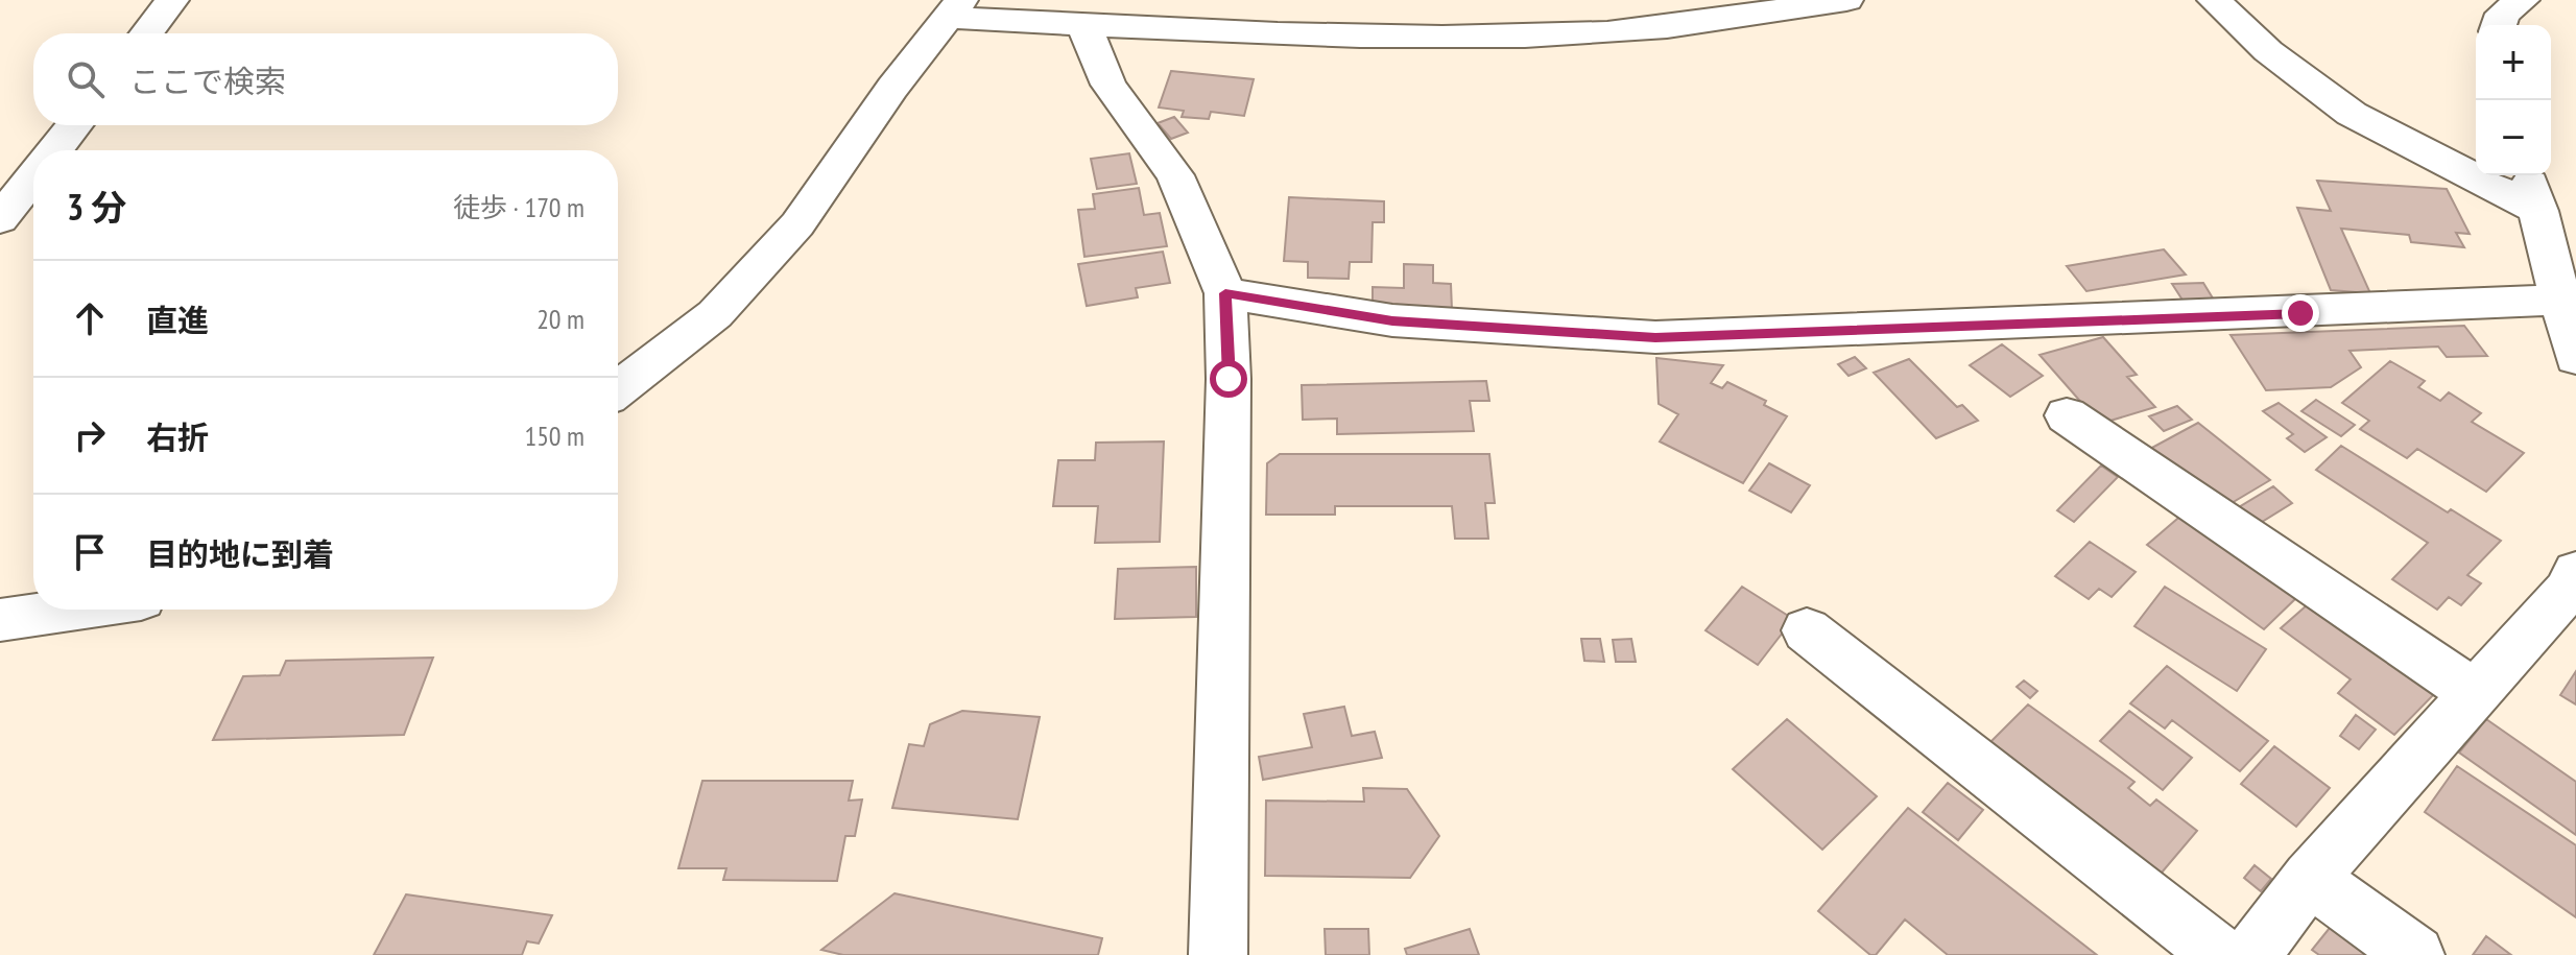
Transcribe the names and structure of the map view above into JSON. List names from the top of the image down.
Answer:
{
  "page": {
    "map_buttons": ["+", "−"],
    "search": "ここで検索",
    "heading": ["3 分", "徒歩 · 170 m"],
    "list": [
      ["直進", "20 m"],
      ["右折", "150 m"],
      "目的地に到着"
    ]
  }
}
